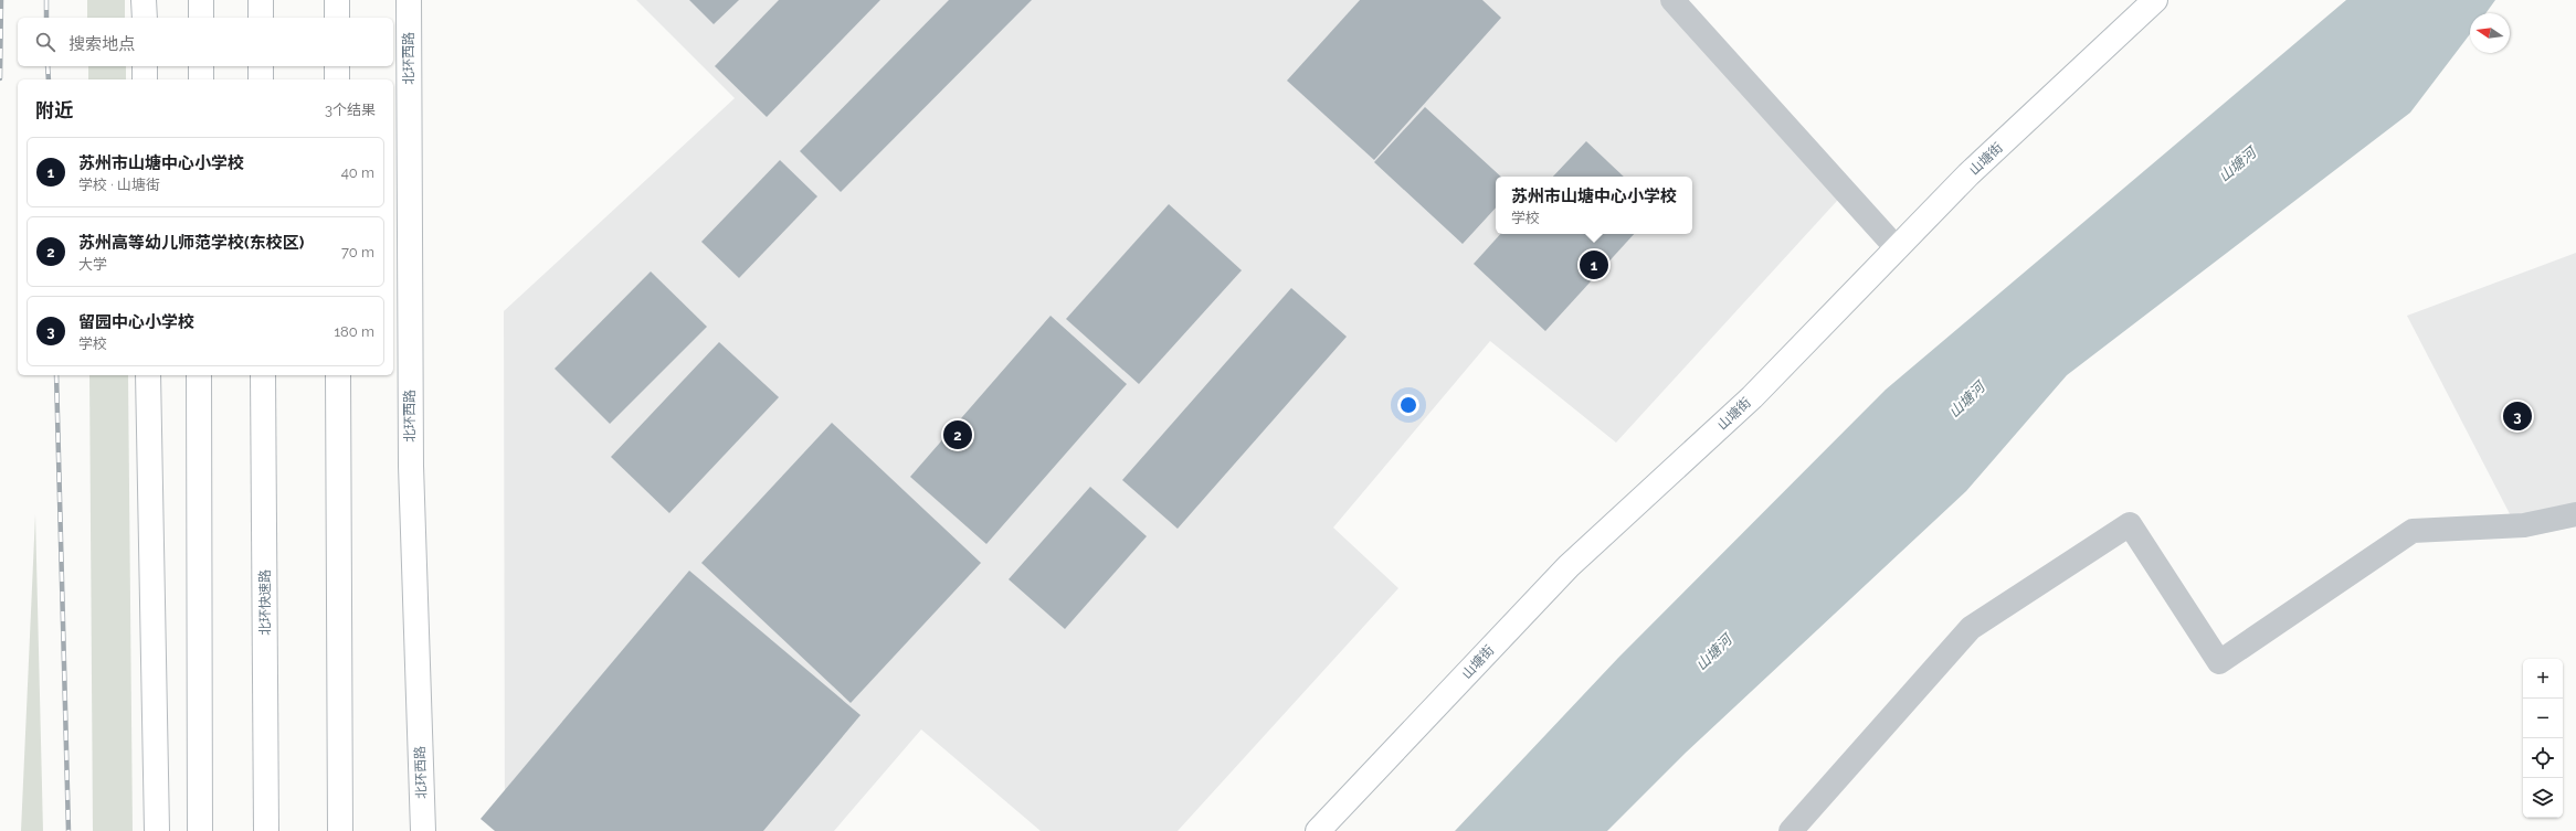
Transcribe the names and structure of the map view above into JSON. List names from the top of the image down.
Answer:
{
  "streets": {
    "main road": ["北环西路", "山塘街", "北环快速路"]
  },
  "water": ["山塘河"],
  "north": "left",
  "page": {
    "search": "搜索地点",
    "heading": ["附近", "3个结果"],
    "list": [
      {
        "mark": "1",
        "name": "苏州市山塘中心小学校",
        "note": "学校 · 山塘街",
        "value": "40 m"
      },
      {
        "mark": "2",
        "name": "苏州高等幼儿师范学校(东校区)",
        "note": "大学",
        "value": "70 m"
      },
      {
        "mark": "3",
        "name": "留园中心小学校",
        "note": "学校",
        "value": "180 m"
      }
    ],
    "popup": ["苏州市山塘中心小学校", "学校"],
    "pins": ["1", "3", "2"],
    "map_buttons": ["+", "−"]
  }
}
